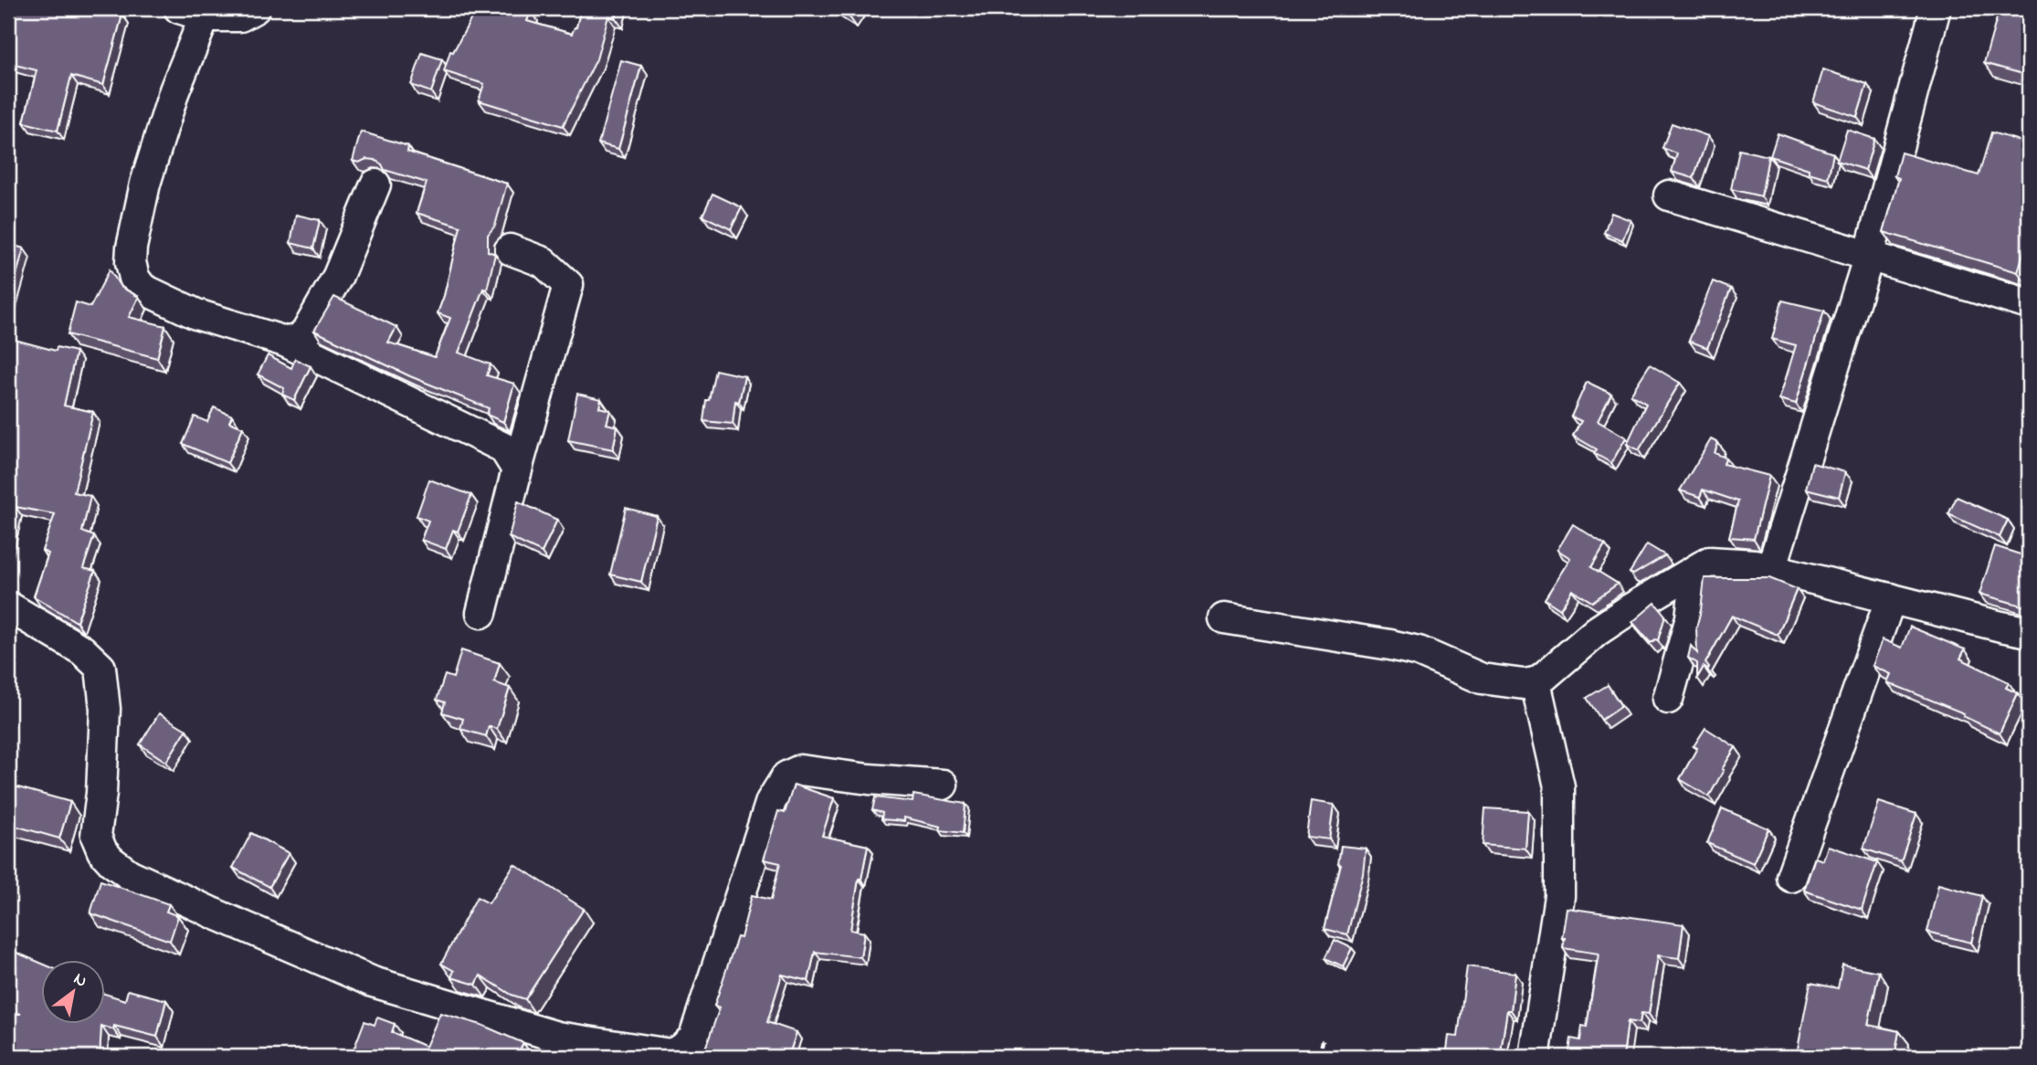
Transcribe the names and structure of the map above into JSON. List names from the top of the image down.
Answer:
{
  "north": "top right"
}
